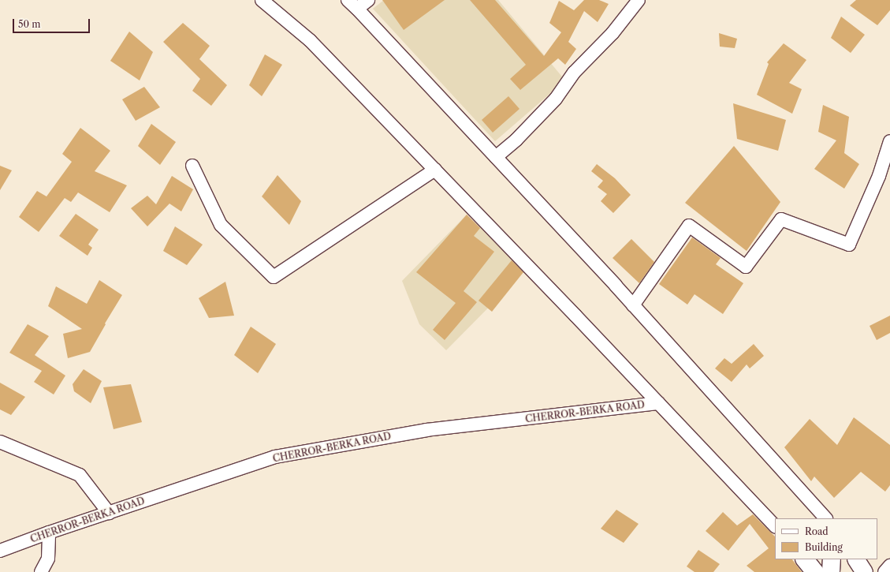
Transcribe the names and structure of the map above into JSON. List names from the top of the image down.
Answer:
{
  "streets": {
    "street": ["CHERROR-BERKA ROAD"]
  },
  "legend": ["Road", "Building"],
  "scale_bar": "50 m"
}
